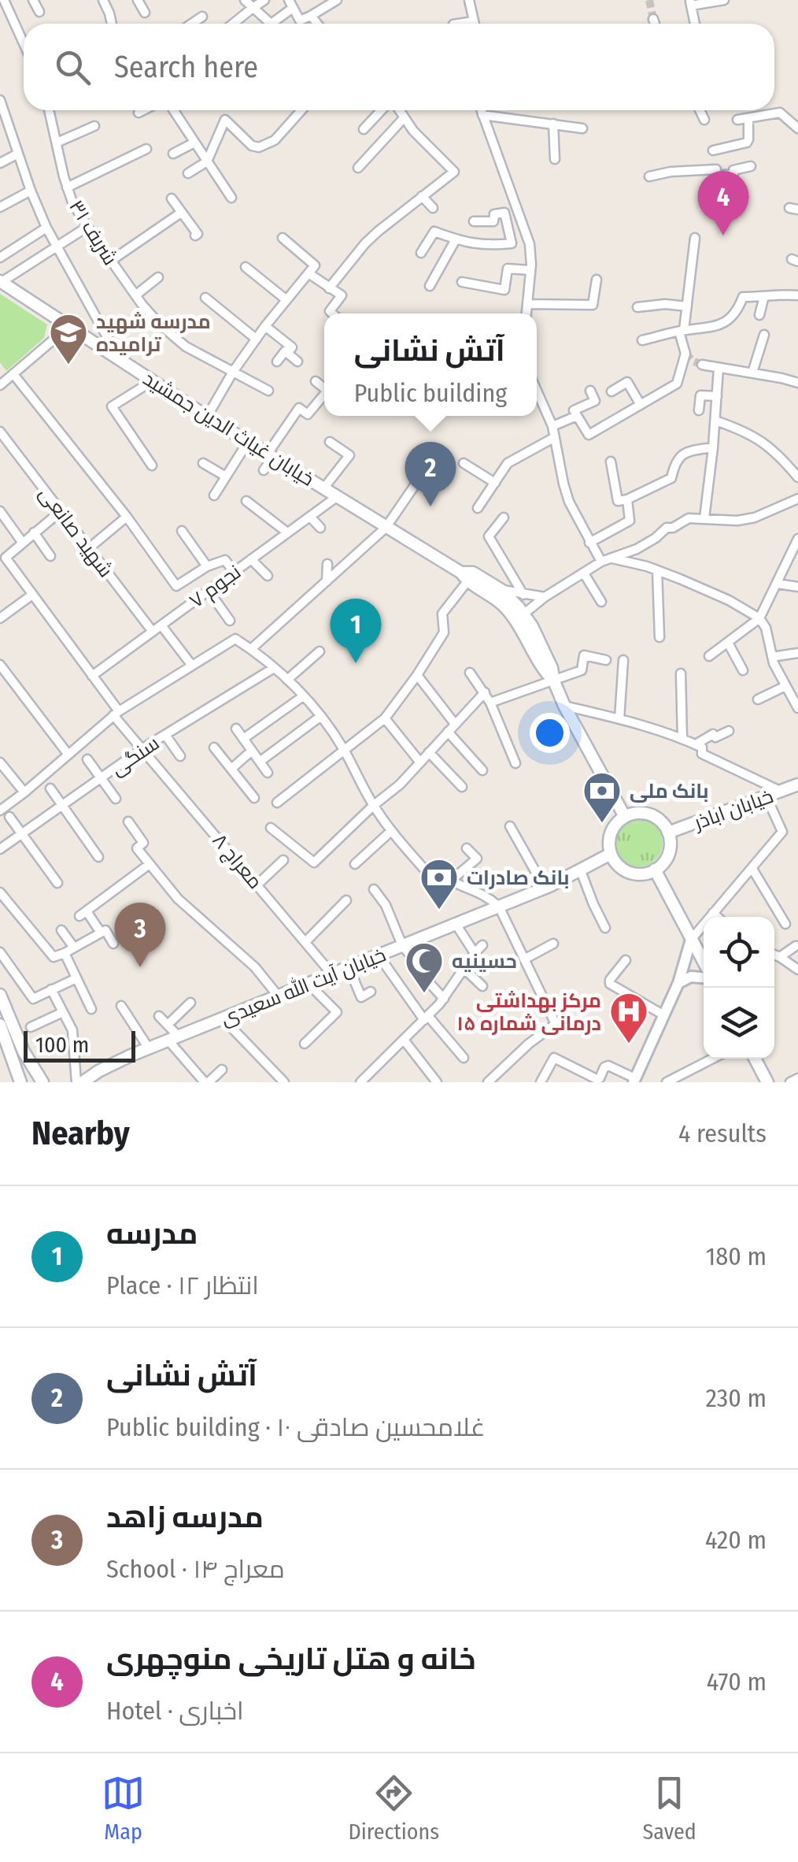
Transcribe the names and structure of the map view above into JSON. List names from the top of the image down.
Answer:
{
  "streets": {
    "main road": ["خیابان غیاث الدین جمشید", "خیابان اباذر", "خیابان آیت الله سعیدی"],
    "street": [
      "شریف ۳۱",
      "شهید صانعی",
      "نجوم ۷",
      "سنگی",
      "معراج ۸"
    ]
  },
  "crossings": [
    ["خیابان غیاث الدین جمشید", "نجوم ۷"],
    ["خیابان غیاث الدین جمشید", "خیابان اباذر"],
    ["خیابان غیاث الدین جمشید", "خیابان آیت الله سعیدی"],
    ["شهید صانعی", "نجوم ۷"],
    ["نجوم ۷", "معراج ۸"],
    ["سنگی", "معراج ۸"],
    ["خیابان اباذر", "خیابان آیت الله سعیدی"],
    ["معراج ۸", "خیابان آیت الله سعیدی"]
  ],
  "places": {
    "school or university": ["مدرسه شهید ترامیده"],
    "bank": ["بانک ملی", "بانک صادرات"],
    "mosque": ["حسینیه"],
    "hospital": ["مرکز بهداشتی درمانی شماره ۱۵"]
  },
  "scale_bar": "100 m",
  "page": {
    "search": "Search here",
    "pins": [
      "4",
      "2",
      "1",
      "3"
    ],
    "popup": ["آتش نشانی", "Public building"],
    "scale": "100 m",
    "heading": ["Nearby", "4 results"],
    "list": [
      {
        "mark": "1",
        "name": "مدرسه",
        "note": "Place · انتظار ۱۲",
        "value": "180 m"
      },
      {
        "mark": "2",
        "name": "آتش نشانی",
        "note": "Public building · غلامحسین صادقی ۱۰",
        "value": "230 m"
      },
      {
        "mark": "3",
        "name": "مدرسه زاهد",
        "note": "School · معراج ۱۴",
        "value": "420 m"
      },
      {
        "mark": "4",
        "name": "خانه و هتل تاریخی منوچهری",
        "note": "Hotel · اخباری",
        "value": "470 m"
      }
    ],
    "nav": ["Map", "Directions", "Saved"]
  }
}
